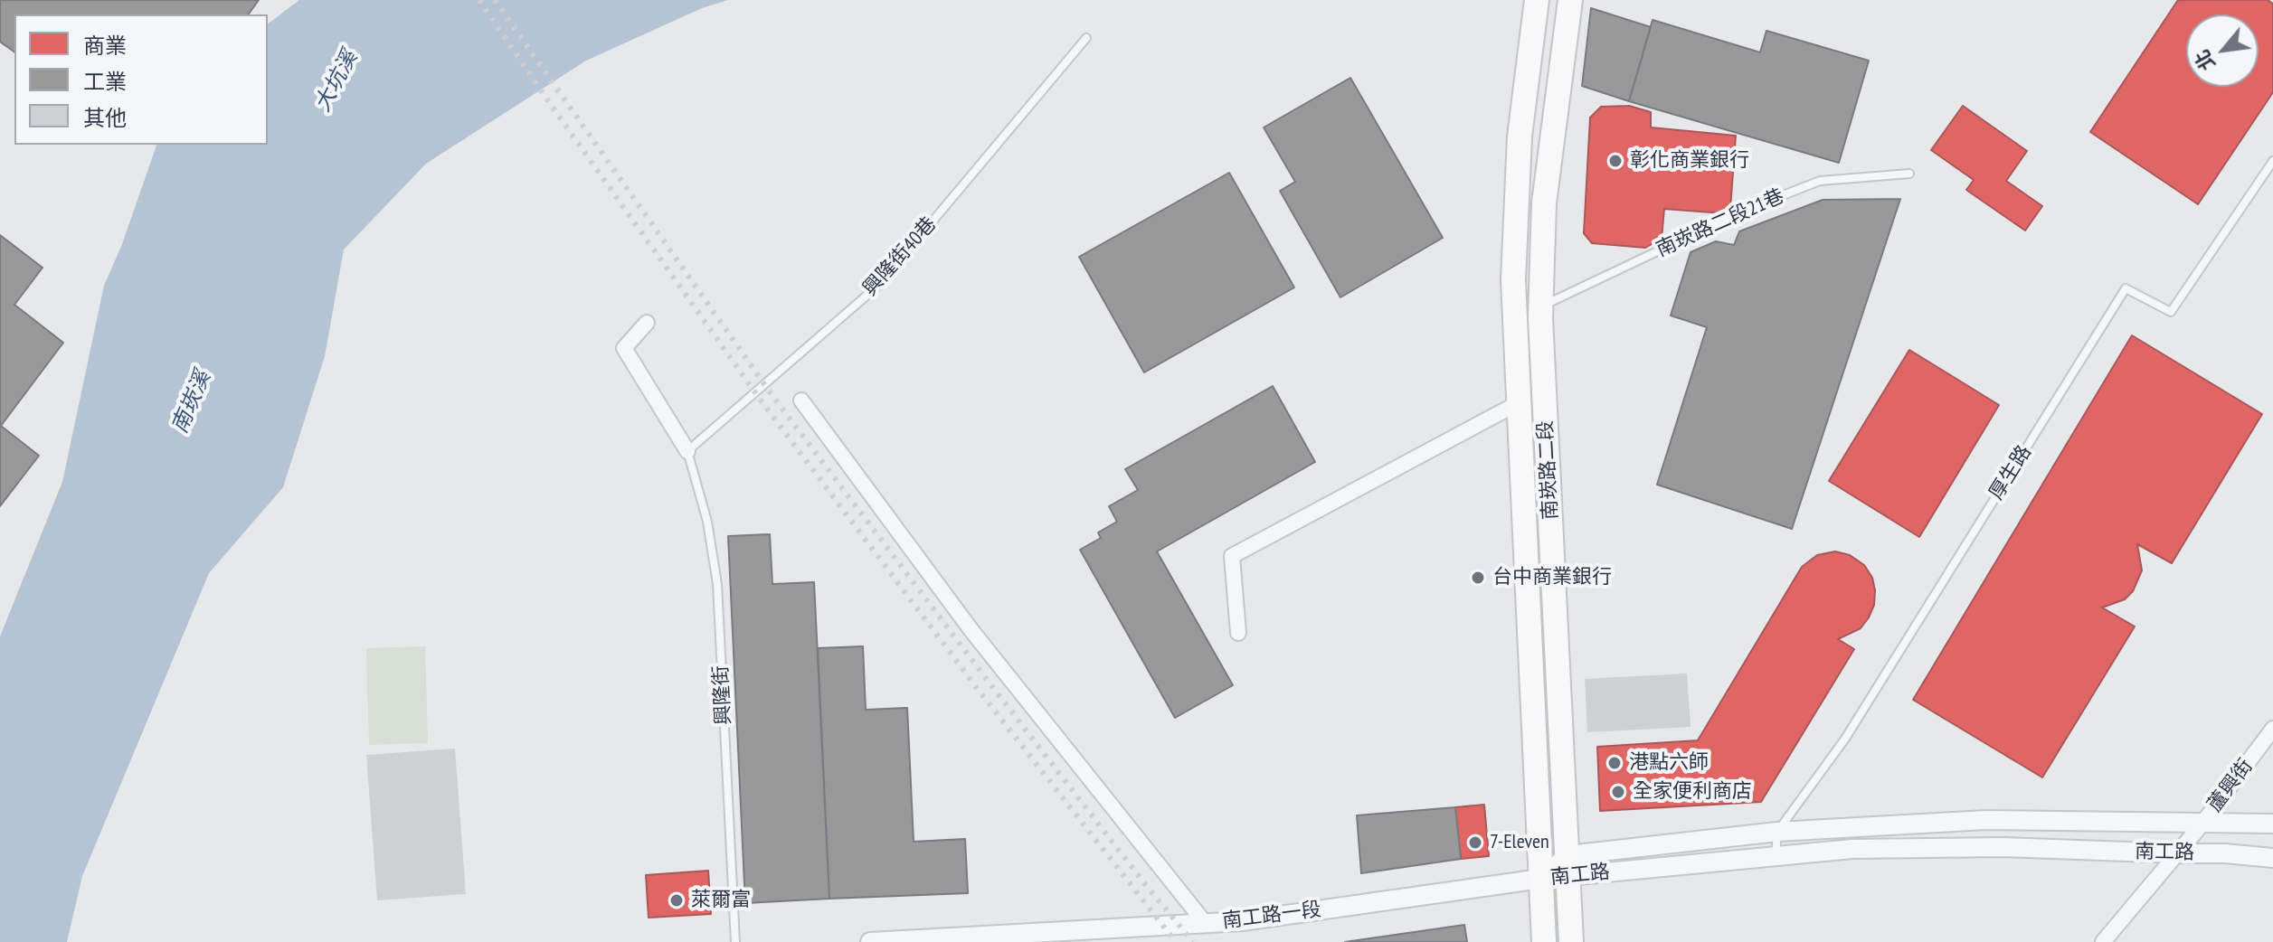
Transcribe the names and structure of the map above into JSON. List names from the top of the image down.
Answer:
{
  "streets": {
    "main road": ["南崁路二段"],
    "street": ["蘆興街", "南工路", "南工路一段"],
    "lane": [
      "南崁路二段21巷",
      "興隆街40巷",
      "厚生路",
      "興隆街"
    ]
  },
  "crossings": [
    ["南崁路二段21巷", "南崁路二段"],
    ["興隆街40巷", "興隆街"],
    ["南崁路二段", "南工路"],
    ["南崁路二段", "南工路一段"],
    ["厚生路", "南工路"],
    ["蘆興街", "南工路"],
    ["南工路", "南工路一段"]
  ],
  "water": ["大坑溪", "南崁溪"],
  "places": [
    "彰化商業銀行",
    "台中商業銀行",
    "港點六師",
    "全家便利商店",
    "7-Eleven",
    "萊爾富"
  ],
  "legend": ["商業", "工業", "其他"],
  "north": "bottom left"
}
